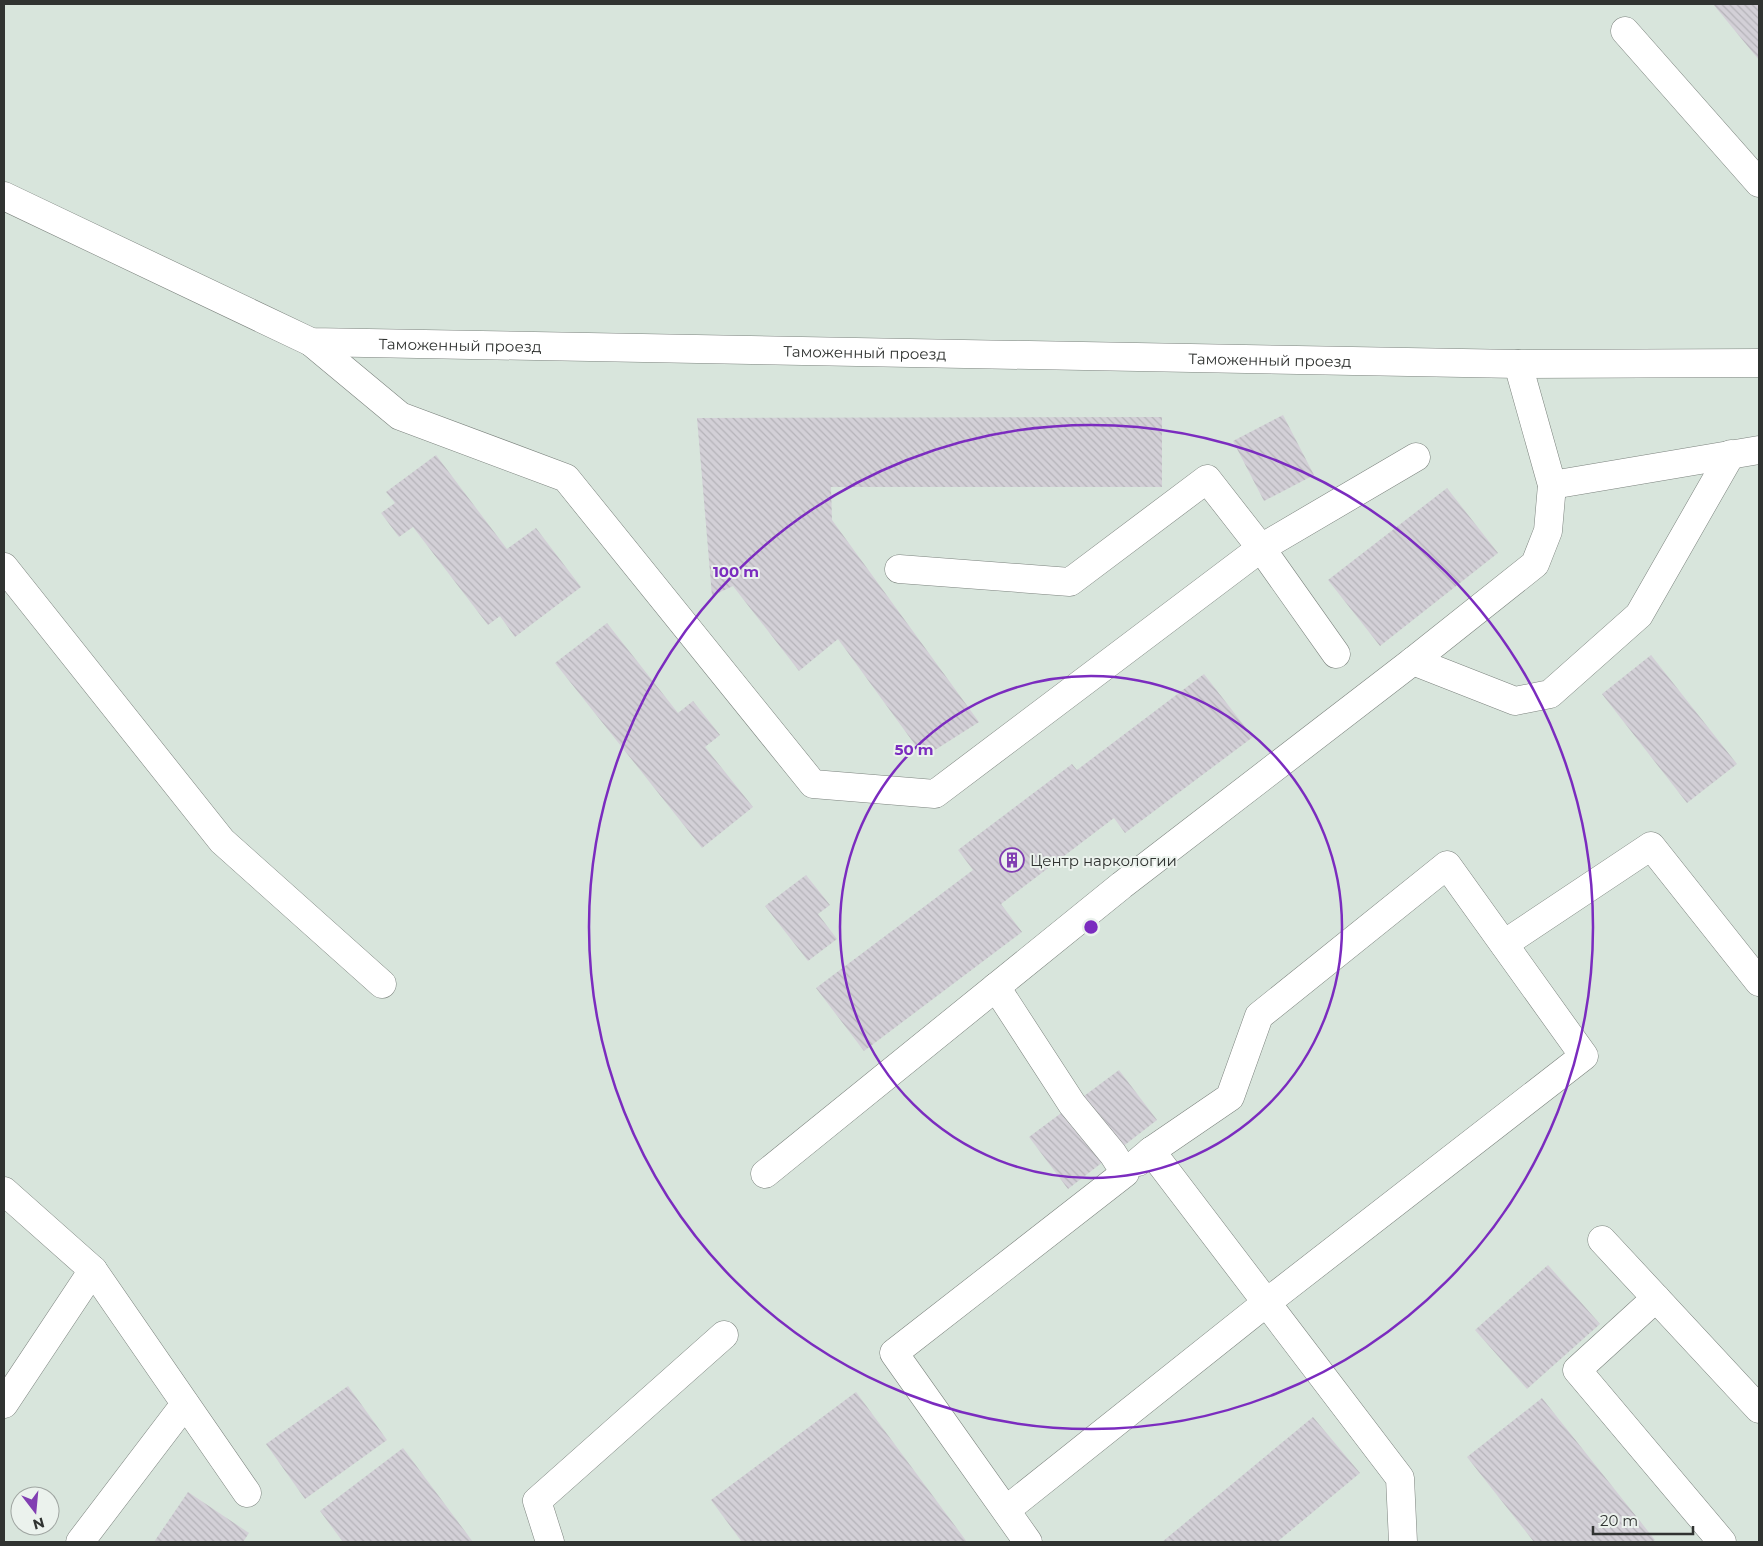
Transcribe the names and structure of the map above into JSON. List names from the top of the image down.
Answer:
{
  "streets": {
    "street": ["Таможенный проезд"]
  },
  "places": {
    "building": ["Центр наркологии"]
  },
  "scale_bar": "20 m",
  "north": "bottom",
  "rings": ["100 m", "50 m"]
}
